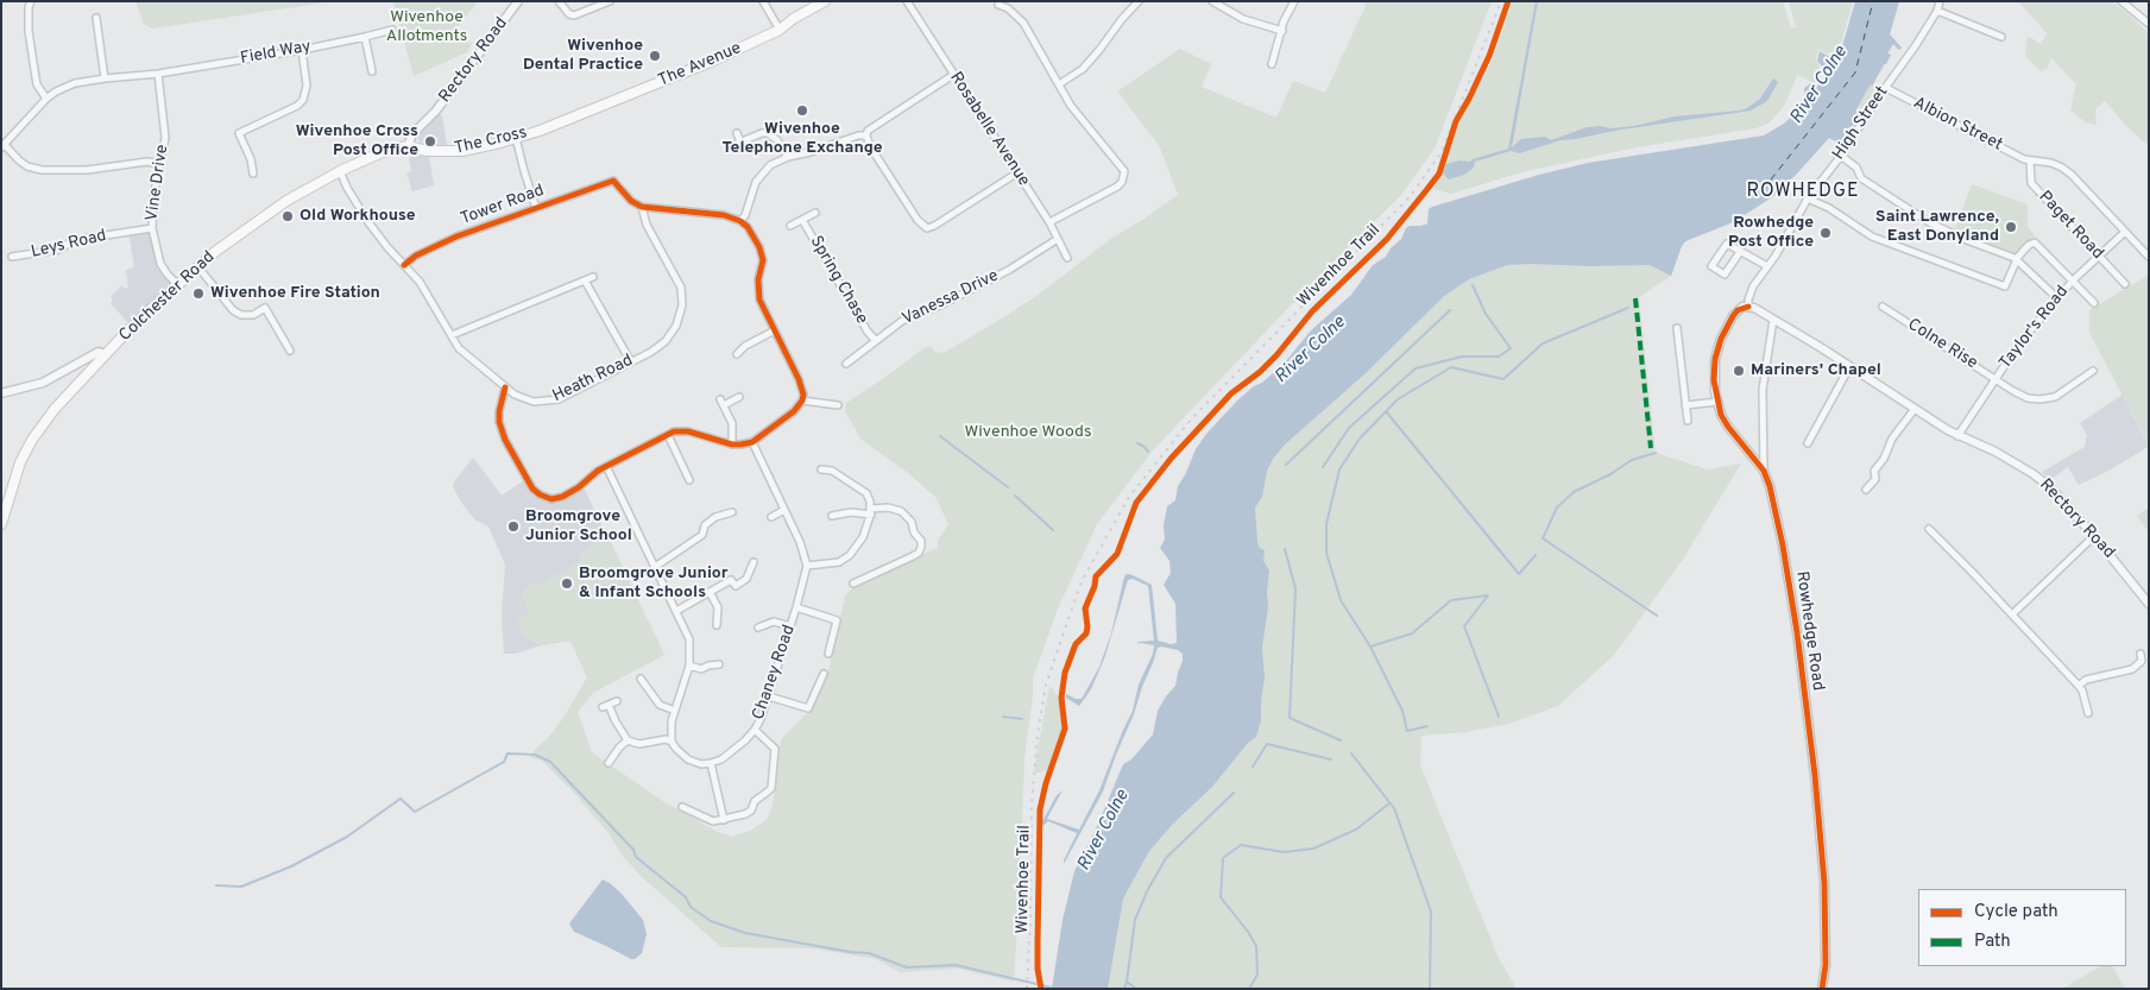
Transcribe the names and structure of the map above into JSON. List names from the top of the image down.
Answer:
{
  "streets": {
    "main road": ["The Avenue", "The Cross", "Colchester Road"],
    "street": [
      "Field Way",
      "Rectory Road",
      "High Street",
      "Albion Street",
      "Rosabelle Avenue",
      "Vine Drive",
      "Tower Road",
      "Paget Road",
      "Leys Road",
      "Spring Chase",
      "Vanessa Drive",
      "Taylor's Road",
      "Colne Rise",
      "Heath Road",
      "Rowhedge Road",
      "Chaney Road"
    ],
    "cycle path": ["Wivenhoe Trail"]
  },
  "crossings": [
    ["Field Way", "Vine Drive"],
    ["Rectory Road", "High Street"],
    ["Rectory Road", "The Cross"],
    ["Rectory Road", "Colchester Road"],
    ["Rectory Road", "Taylor's Road"],
    ["Rectory Road", "Rowhedge Road"],
    ["The Avenue", "The Cross"],
    ["High Street", "Albion Street"],
    ["High Street", "Rowhedge Road"],
    ["Albion Street", "Paget Road"],
    ["Albion Street", "Taylor's Road"],
    ["Rosabelle Avenue", "Vanessa Drive"],
    ["The Cross", "Tower Road"],
    ["The Cross", "Colchester Road"],
    ["Vine Drive", "Leys Road"],
    ["Vine Drive", "Colchester Road"],
    ["Tower Road", "Heath Road"],
    ["Paget Road", "Taylor's Road"],
    ["Spring Chase", "Vanessa Drive"],
    ["Colchester Road", "Heath Road"],
    ["Taylor's Road", "Colne Rise"]
  ],
  "districts": ["ROWHEDGE"],
  "water": ["River Colne"],
  "parks": ["Wivenhoe Allotments", "Wivenhoe Woods"],
  "places": [
    "Wivenhoe Dental Practice",
    "Wivenhoe Telephone Exchange",
    "Wivenhoe Cross Post Office",
    "Old Workhouse",
    "Saint Lawrence, East Donyland",
    "Rowhedge Post Office",
    "Wivenhoe Fire Station",
    "Mariners' Chapel",
    "Broomgrove Junior School",
    "Broomgrove Junior & Infant Schools"
  ],
  "legend": ["Cycle path", "Path"]
}
